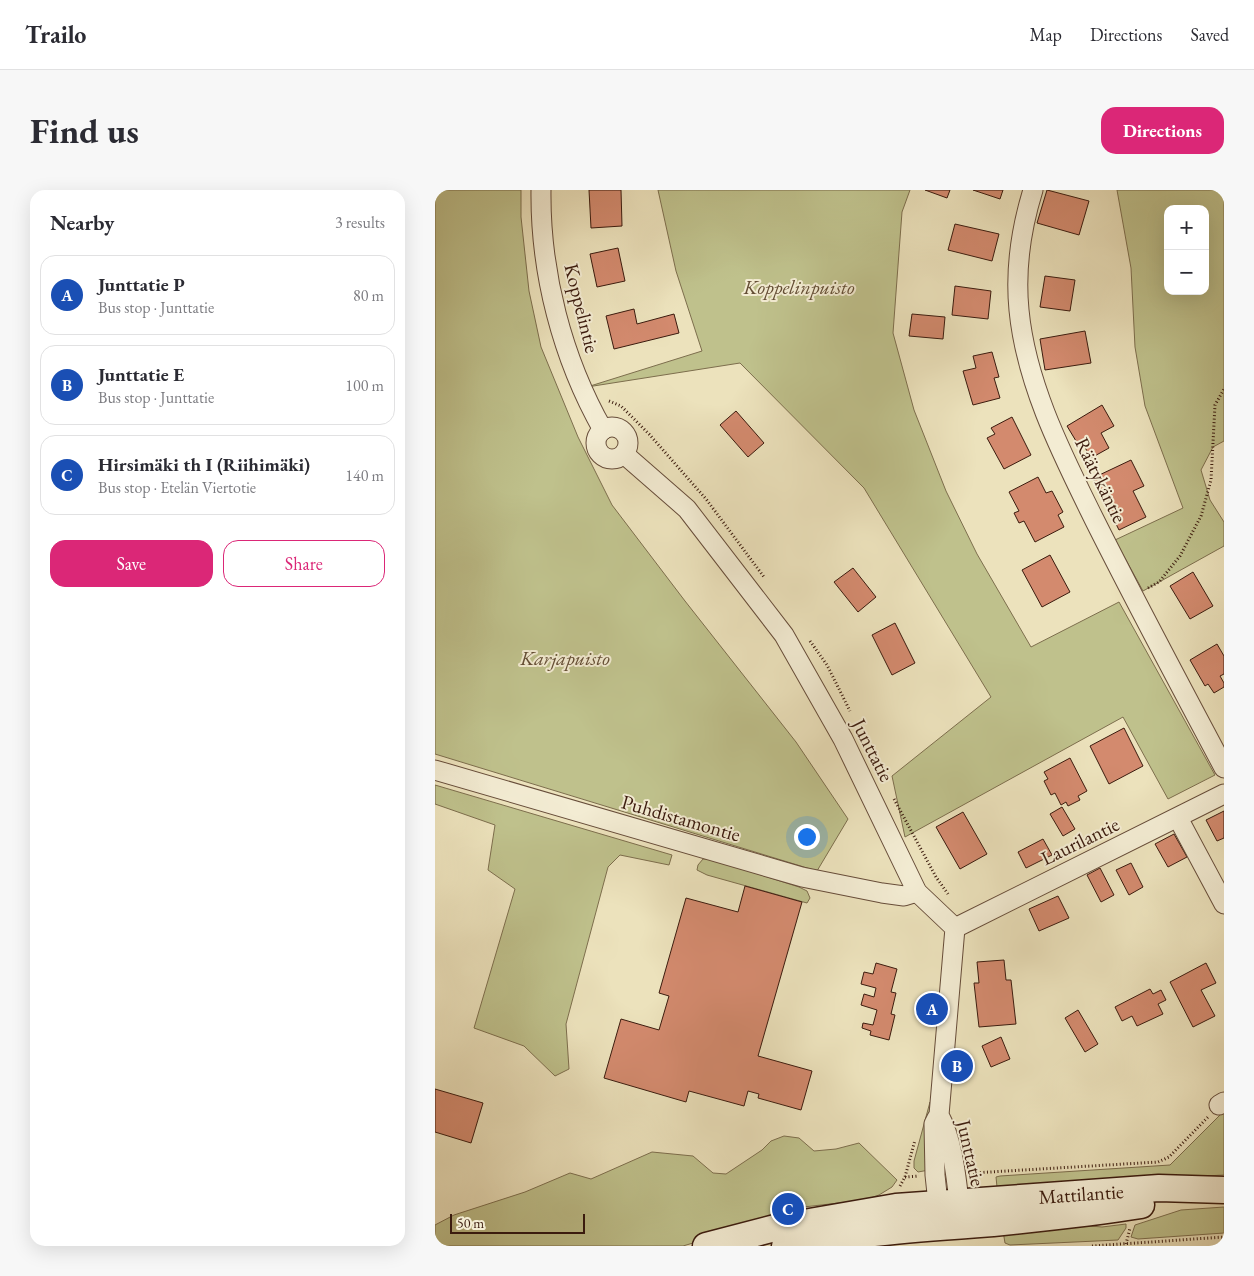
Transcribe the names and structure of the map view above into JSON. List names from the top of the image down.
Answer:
{
  "streets": {
    "street": [
      "Koppelintie",
      "Räätykäntie",
      "Junttatie",
      "Puhdistamontie",
      "Laurilantie",
      "Mattilantie"
    ]
  },
  "crossings": [
    ["Koppelintie", "Junttatie"],
    ["Junttatie", "Puhdistamontie"],
    ["Junttatie", "Laurilantie"],
    ["Junttatie", "Mattilantie"]
  ],
  "parks": ["Koppelinpuisto", "Karjapuisto"],
  "scale_bar": "50 m",
  "page": {
    "header": "Trailo",
    "nav": ["Map", "Directions", "Saved"],
    "buttons": [
      "Directions",
      ["Save", "Share"]
    ],
    "title": "Find us",
    "heading": ["Nearby", "3 results"],
    "map_buttons": ["+", "−"],
    "list": [
      {
        "mark": "A",
        "name": "Junttatie P",
        "note": "Bus stop · Junttatie",
        "value": "80 m"
      },
      {
        "mark": "B",
        "name": "Junttatie E",
        "note": "Bus stop · Junttatie",
        "value": "100 m"
      },
      {
        "mark": "C",
        "name": "Hirsimäki th I (Riihimäki)",
        "note": "Bus stop · Etelän Viertotie",
        "value": "140 m"
      }
    ],
    "pins": ["A", "B", "C"],
    "scale": "50 m"
  }
}
